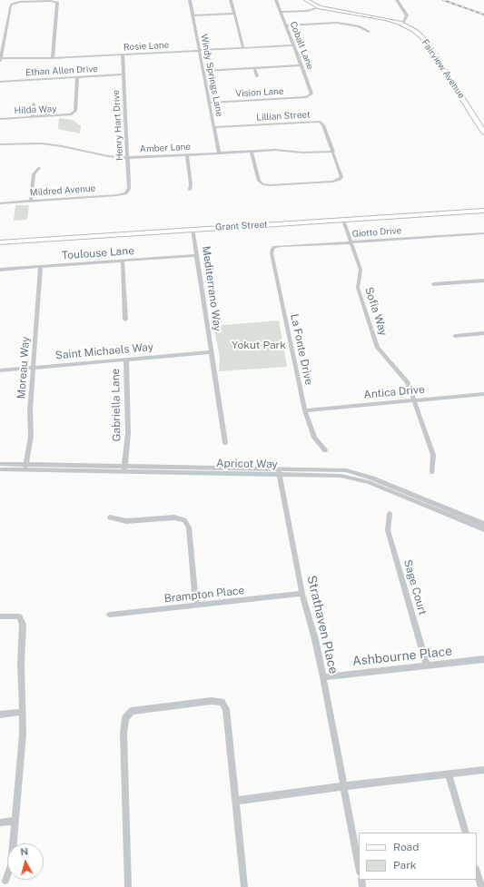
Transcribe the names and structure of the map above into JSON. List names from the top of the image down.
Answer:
{
  "streets": {
    "street": [
      "Cobalt Lane",
      "Rosie Lane",
      "Fairview Avenue",
      "Ethan Allen Drive",
      "Windy Springs Lane",
      "Vision Lane",
      "Hilda Way",
      "Lillian Street",
      "Henry Hart Drive",
      "Amber Lane",
      "Mildred Avenue",
      "Grant Street",
      "Giotto Drive",
      "Toulouse Lane",
      "Mediterrano Way",
      "Sofia Way",
      "La Fonte Drive",
      "Saint Michaels Way",
      "Moreau Way",
      "Antica Drive",
      "Gabriella Lane",
      "Apricot Way",
      "Sage Court",
      "Brampton Place",
      "Strathaven Place",
      "Ashbourne Place"
    ]
  },
  "crossings": [
    ["Cobalt Lane", "Rosie Lane"],
    ["Cobalt Lane", "Vision Lane"],
    ["Rosie Lane", "Windy Springs Lane"],
    ["Rosie Lane", "Henry Hart Drive"],
    ["Ethan Allen Drive", "Hilda Way"],
    ["Ethan Allen Drive", "Henry Hart Drive"],
    ["Windy Springs Lane", "Vision Lane"],
    ["Windy Springs Lane", "Lillian Street"],
    ["Windy Springs Lane", "Amber Lane"],
    ["Lillian Street", "Amber Lane"],
    ["Henry Hart Drive", "Amber Lane"],
    ["Henry Hart Drive", "Mildred Avenue"],
    ["Grant Street", "Mediterrano Way"],
    ["Grant Street", "Sofia Way"],
    ["Giotto Drive", "Sofia Way"],
    ["Giotto Drive", "La Fonte Drive"],
    ["Toulouse Lane", "Mediterrano Way"],
    ["Toulouse Lane", "Moreau Way"],
    ["Mediterrano Way", "Saint Michaels Way"],
    ["Sofia Way", "Antica Drive"],
    ["La Fonte Drive", "Antica Drive"],
    ["Saint Michaels Way", "Moreau Way"],
    ["Saint Michaels Way", "Gabriella Lane"],
    ["Moreau Way", "Apricot Way"],
    ["Gabriella Lane", "Apricot Way"],
    ["Apricot Way", "Strathaven Place"],
    ["Sage Court", "Ashbourne Place"],
    ["Brampton Place", "Strathaven Place"],
    ["Strathaven Place", "Ashbourne Place"]
  ],
  "parks": ["Yokut Park"],
  "legend": ["Road", "Park"],
  "north": "top"
}
